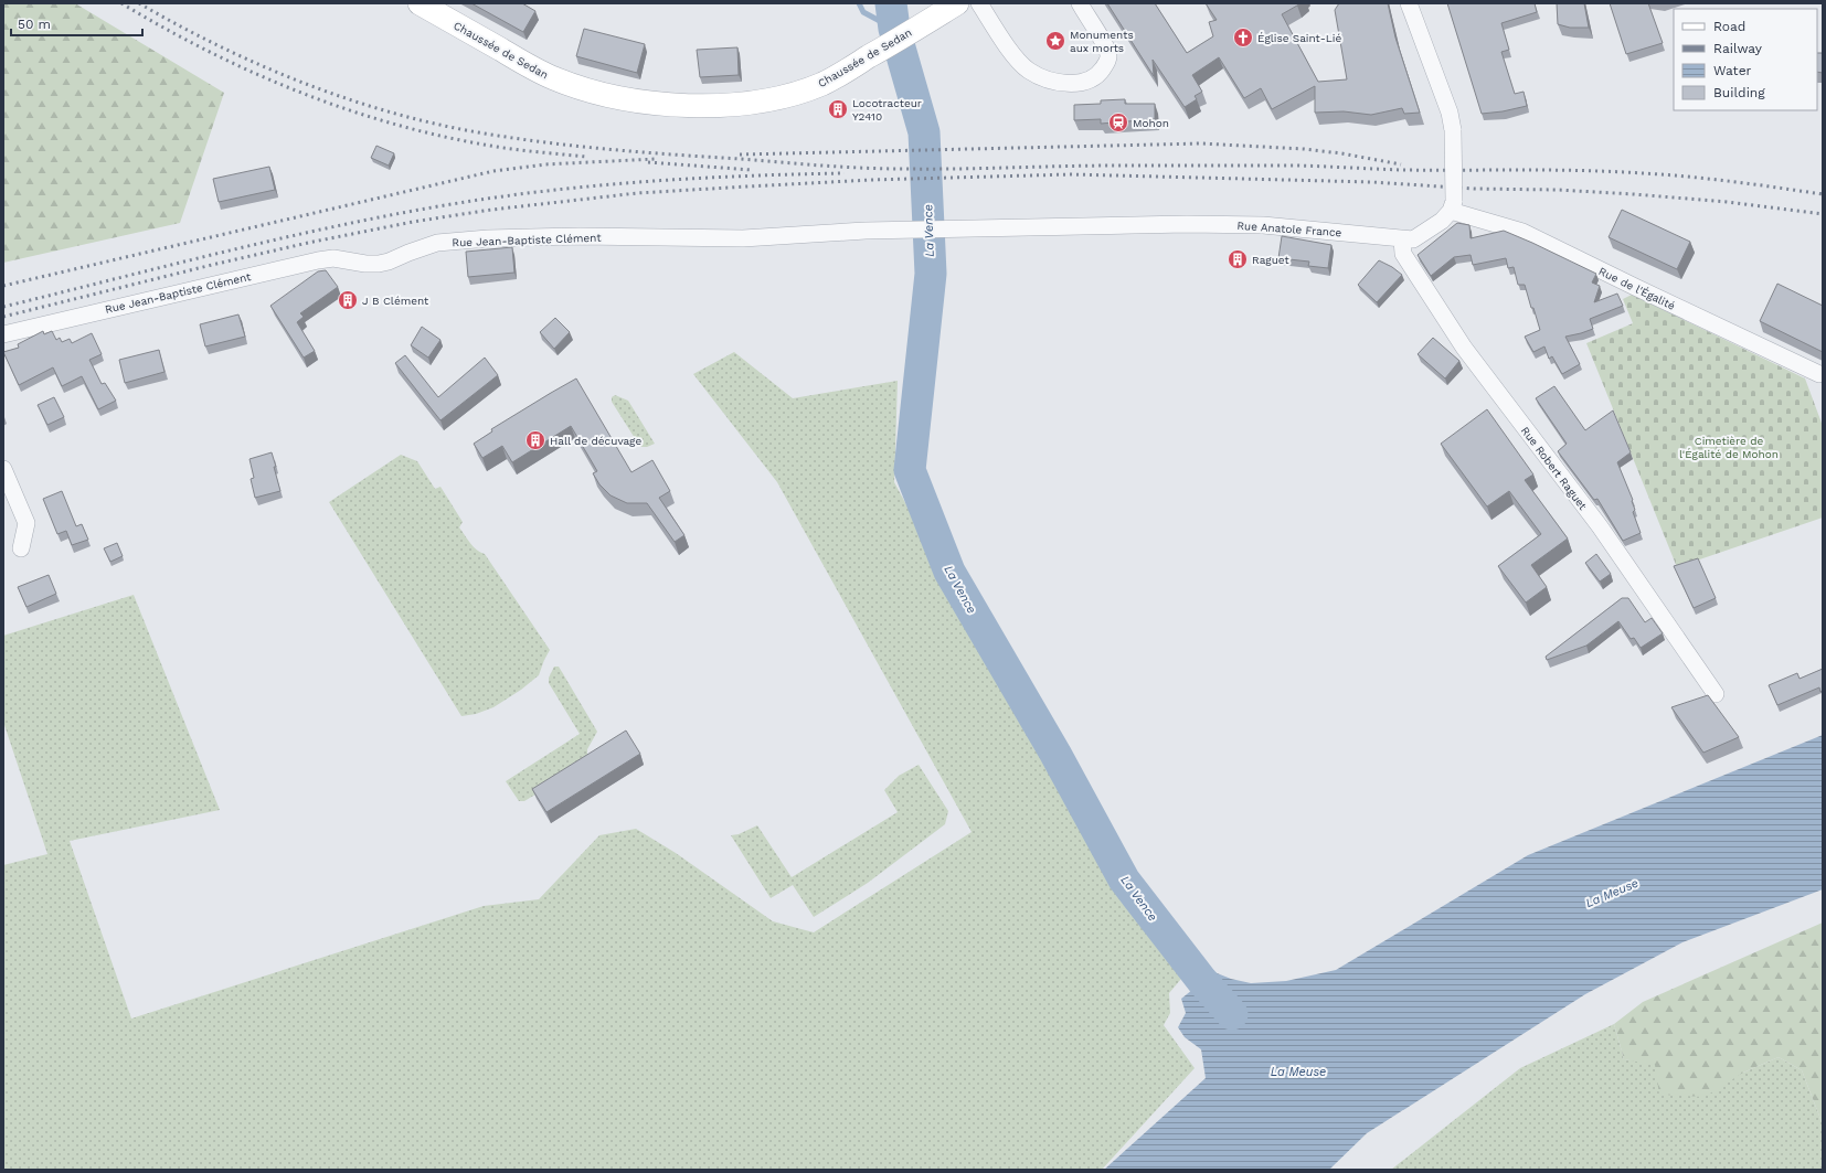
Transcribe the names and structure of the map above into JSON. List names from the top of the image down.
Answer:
{
  "streets": {
    "main road": ["Chaussée de Sedan"],
    "street": [
      "Rue Anatole France",
      "Rue Jean-Baptiste Clément",
      "Rue de l'Égalité",
      "Rue Robert Raguet"
    ]
  },
  "crossings": [
    ["Rue Anatole France", "Rue Jean-Baptiste Clément"],
    ["Rue Anatole France", "Rue de l'Égalité"],
    ["Rue Anatole France", "Rue Robert Raguet"]
  ],
  "water": ["La Vence", "La Meuse"],
  "parks": ["Cimetière de l'Égalité de Mohon"],
  "places": {
    "church": ["Église Saint-Lié"],
    "place": ["Monuments aux morts"],
    "building": [
      "Locotracteur Y2410",
      "Raguet",
      "J B Clément",
      "Hall de décuvage"
    ],
    "station": ["Mohon"]
  },
  "legend": [
    "Road",
    "Railway",
    "Water",
    "Building"
  ],
  "scale_bar": "50 m"
}
